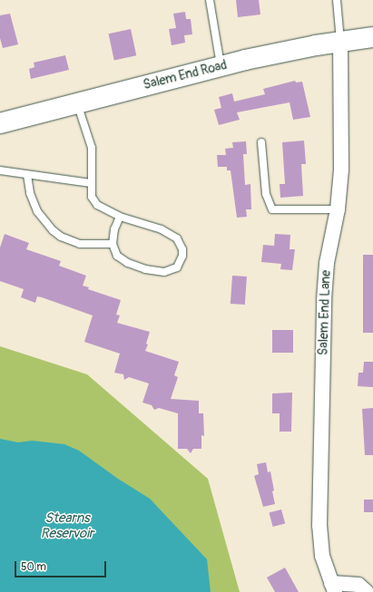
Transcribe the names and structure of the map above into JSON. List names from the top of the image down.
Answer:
{
  "streets": {
    "street": ["Salem End Road", "Salem End Lane"]
  },
  "crossings": [
    ["Salem End Road", "Salem End Lane"]
  ],
  "water": ["Stearns Reservoir"],
  "scale_bar": "50 m"
}
